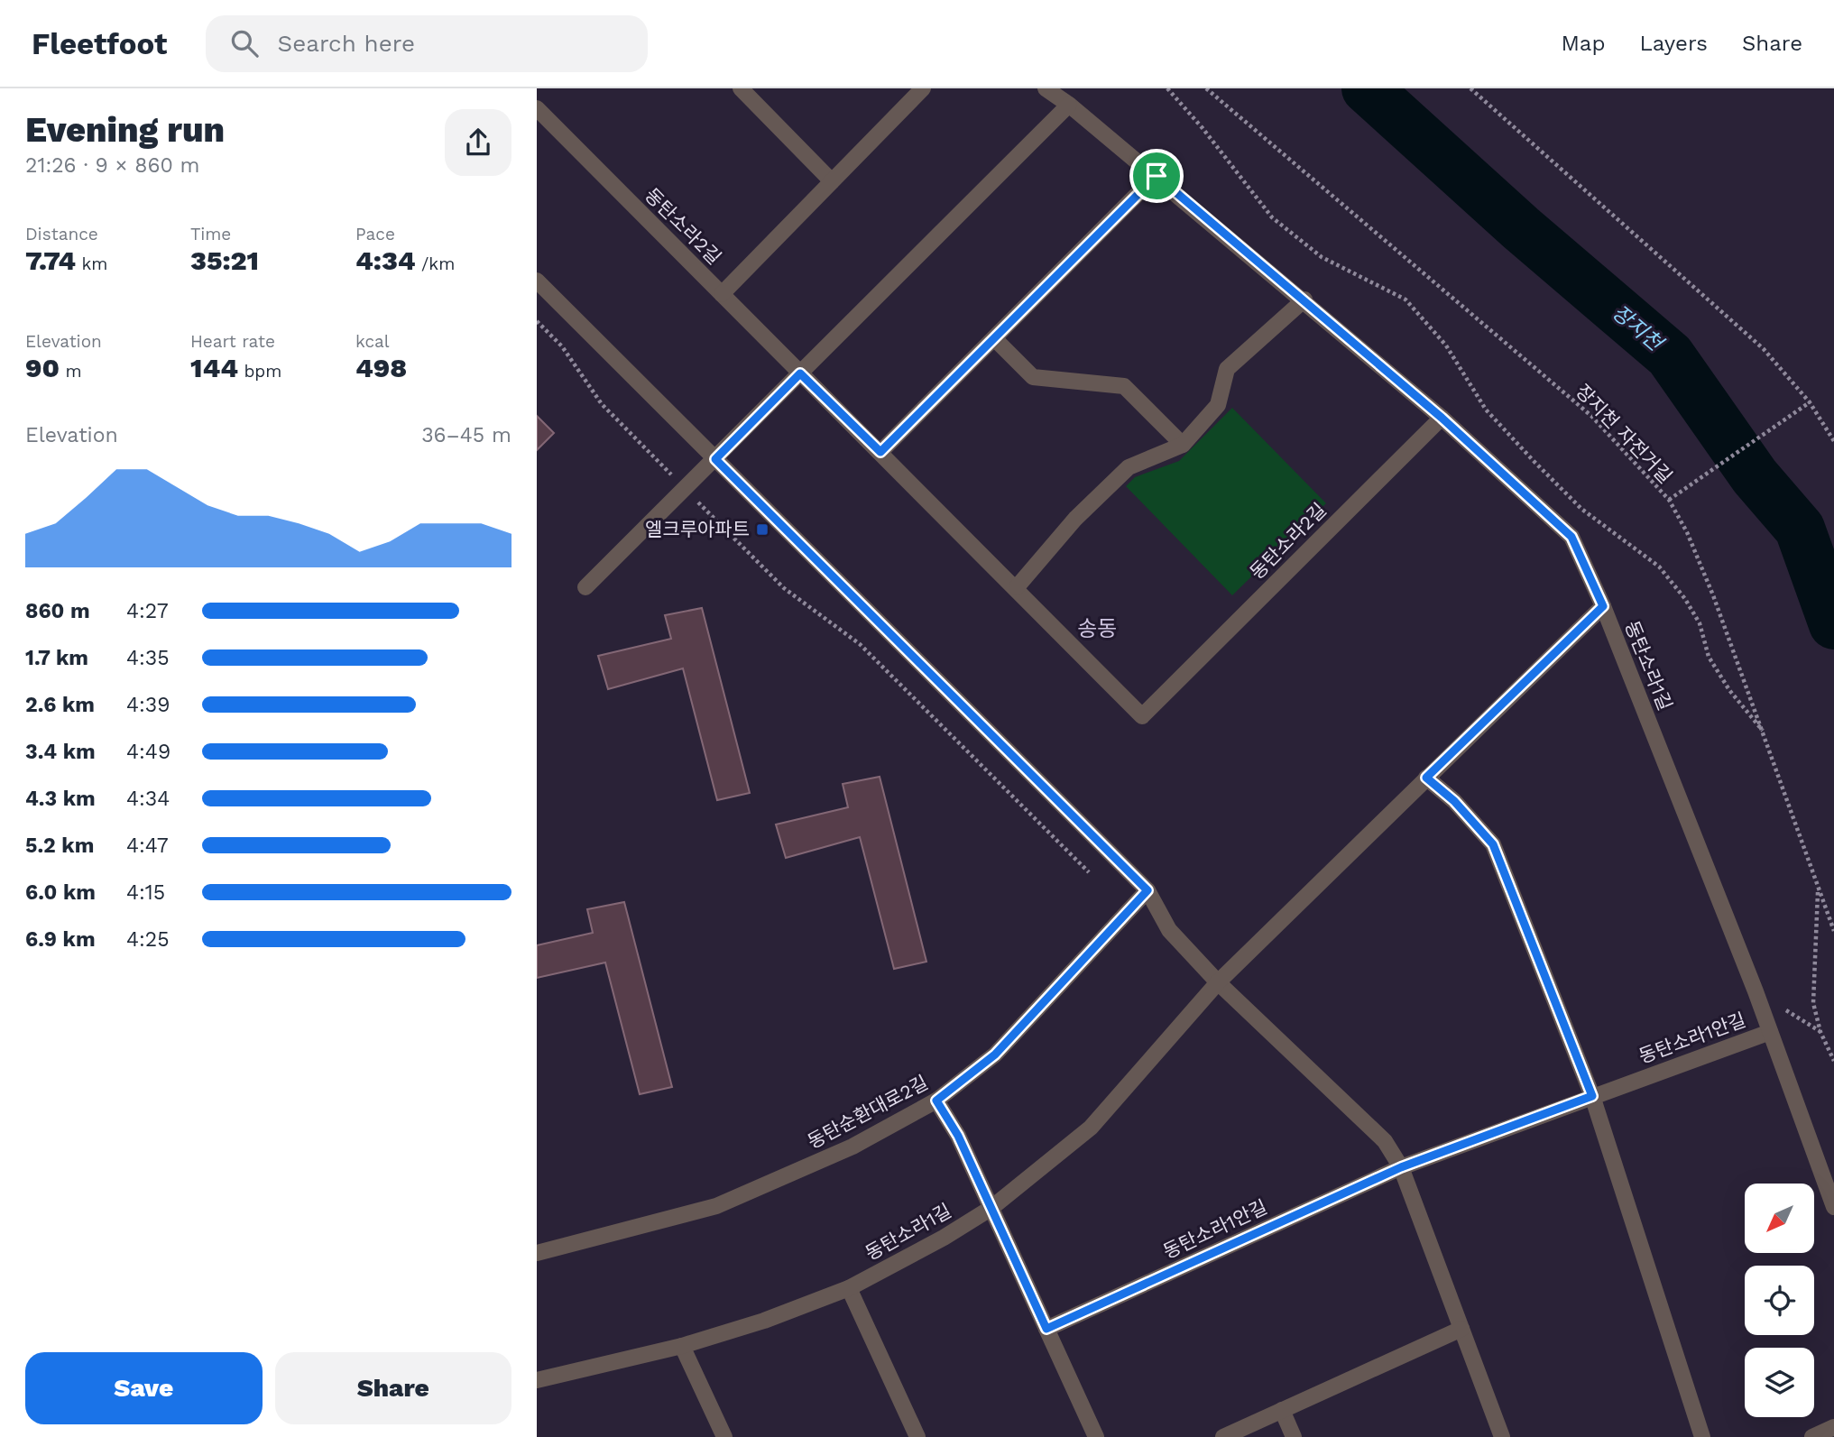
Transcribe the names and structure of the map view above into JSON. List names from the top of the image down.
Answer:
{
  "streets": {
    "street": [
      "동탄소라2길",
      "동탄소라1길",
      "동탄소라1안길",
      "동탄순환대로2길"
    ],
    "path": ["장지천 자전거길"]
  },
  "crossings": [
    ["동탄소라1길", "동탄소라1안길"]
  ],
  "districts": ["송동"],
  "water": ["장지천"],
  "places": {
    "transit": ["엘크루아파트"]
  },
  "north": "bottom left",
  "page": {
    "header": "Fleetfoot",
    "search": "Search here",
    "nav": ["Map", "Layers", "Share"],
    "heading": ["Evening run", "21:26 · 9 × 860 m"],
    "stats": [
      ["Distance", "7.74 km"],
      ["Time", "35:21"],
      ["Pace", "4:34 /km"],
      ["Elevation", "90 m"],
      ["Heart rate", "144 bpm"],
      ["kcal", "498"]
    ],
    "chart": ["Elevation", "36–45 m"],
    "list": [
      {
        "name": "860 m",
        "note": "4:27"
      },
      {
        "name": "1.7 km",
        "note": "4:35"
      },
      {
        "name": "2.6 km",
        "note": "4:39"
      },
      {
        "name": "3.4 km",
        "note": "4:49"
      },
      {
        "name": "4.3 km",
        "note": "4:34"
      },
      {
        "name": "5.2 km",
        "note": "4:47"
      },
      {
        "name": "6.0 km",
        "note": "4:15"
      },
      {
        "name": "6.9 km",
        "note": "4:25"
      }
    ],
    "buttons": ["Save", "Share"]
  }
}
